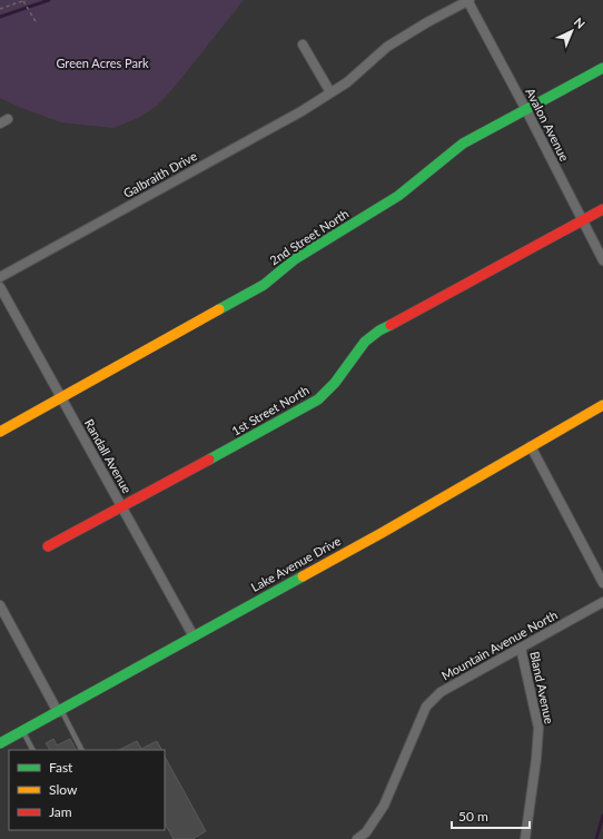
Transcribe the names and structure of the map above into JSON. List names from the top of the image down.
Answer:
{
  "streets": {
    "street": [
      "Avalon Avenue",
      "Galbraith Drive",
      "2nd Street North",
      "1st Street North",
      "Randall Avenue",
      "Lake Avenue Drive",
      "Mountain Avenue North",
      "Bland Avenue"
    ]
  },
  "crossings": [
    ["Avalon Avenue", "Galbraith Drive"],
    ["Avalon Avenue", "2nd Street North"],
    ["Avalon Avenue", "1st Street North"],
    ["2nd Street North", "Randall Avenue"],
    ["1st Street North", "Randall Avenue"],
    ["Randall Avenue", "Lake Avenue Drive"],
    ["Mountain Avenue North", "Bland Avenue"]
  ],
  "parks": ["Green Acres Park"],
  "legend": ["Fast", "Slow", "Jam"],
  "scale_bar": "50 m",
  "north": "top right"
}
